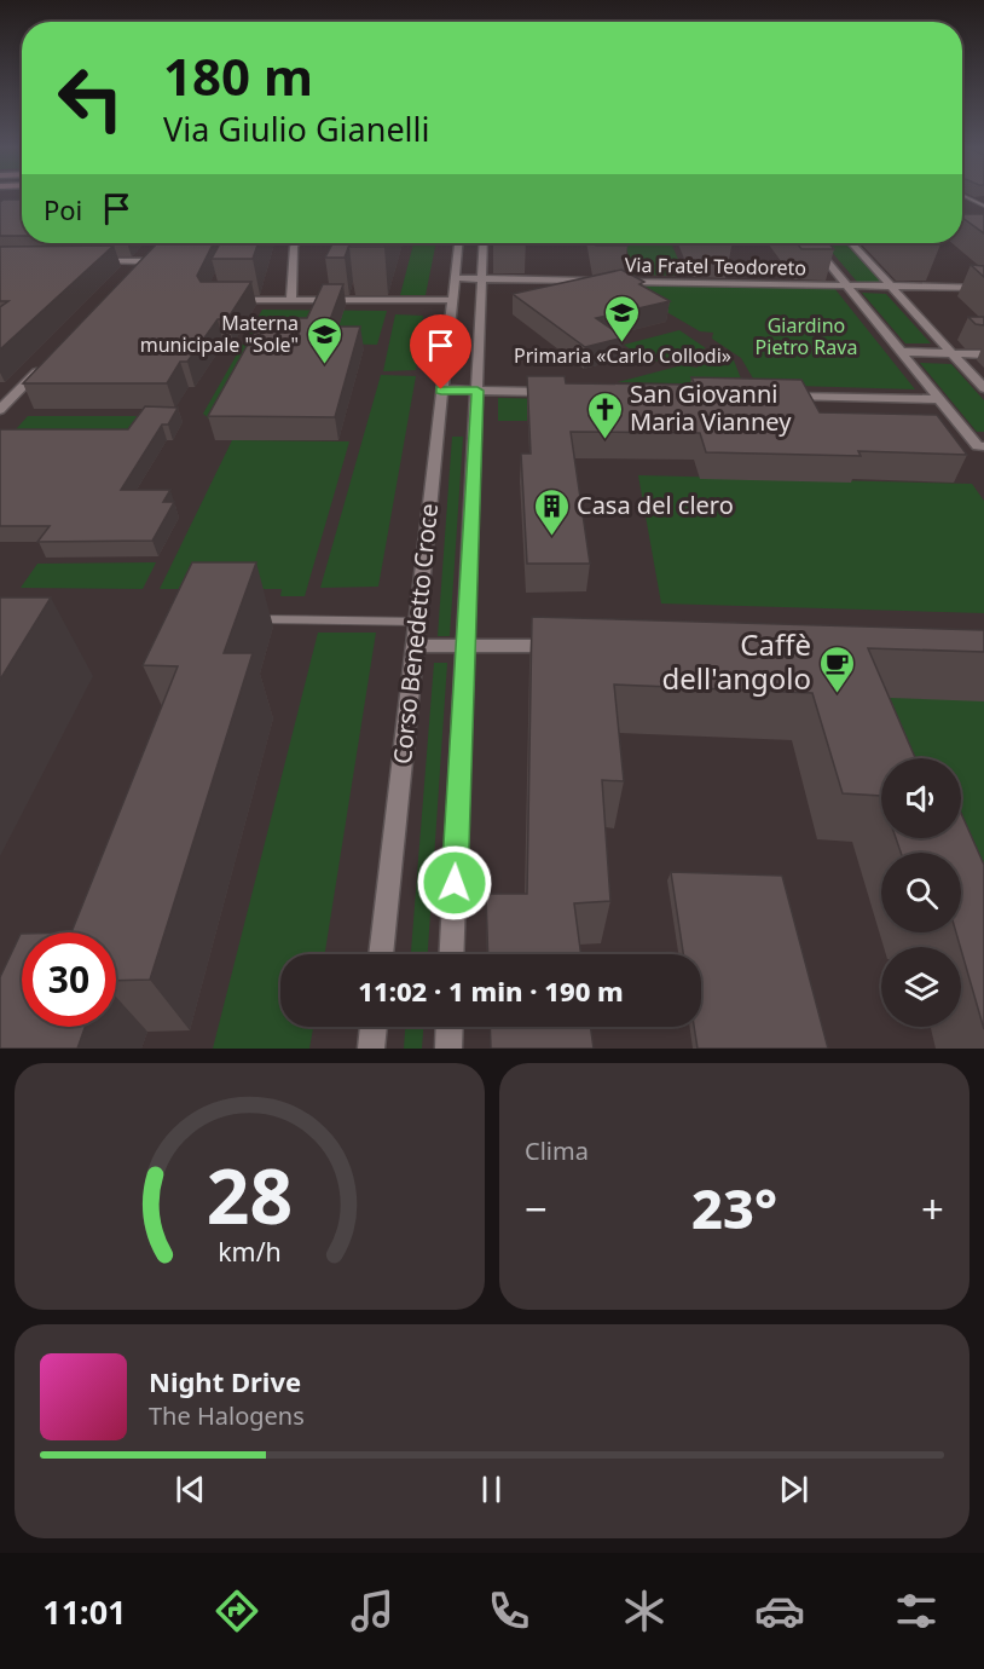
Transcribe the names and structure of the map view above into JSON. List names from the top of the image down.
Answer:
{
  "streets": {
    "street": ["Via Fratel Teodoreto", "Corso Benedetto Croce"]
  },
  "crossings": [
    ["Via Fratel Teodoreto", "Corso Benedetto Croce"]
  ],
  "parks": ["Giardino Pietro Rava"],
  "places": {
    "school or university": ["Primaria «Carlo Collodi»", "Materna municipale \"Sole\""],
    "church": ["San Giovanni Maria Vianney"],
    "building": ["Casa del clero"],
    "cafe": ["Caffè dell'angolo"]
  },
  "page": {
    "turn": ["180 m", "Via Giulio Gianelli"],
    "then": "Poi",
    "limit": "30",
    "trip": "11:02 · 1 min · 190 m",
    "tile": "Clima",
    "heat": ["−", "23°", "+"],
    "song": ["Night Drive", "The Halogens"],
    "tabs": "11:01",
    "gauge": ["28", "km/h"]
  }
}
